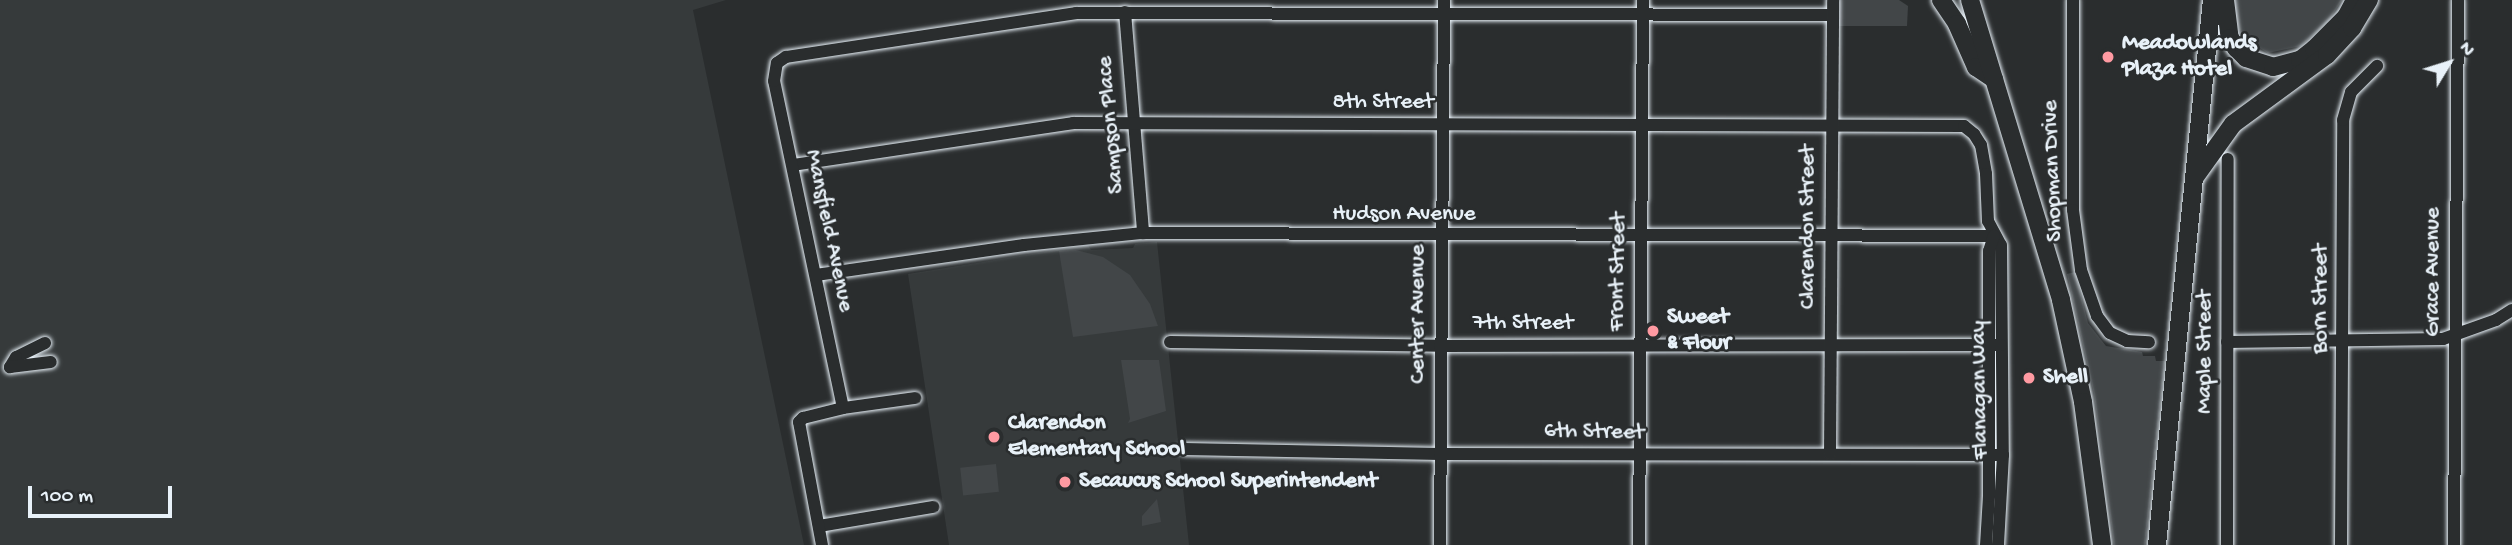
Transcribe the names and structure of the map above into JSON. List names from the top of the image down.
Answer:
{
  "streets": {
    "street": [
      "8th Street",
      "Sampson Place",
      "Shopman Drive",
      "Hudson Avenue",
      "Clarendon Street",
      "Mansfield Avenue",
      "Front Street",
      "Grace Avenue",
      "Born Street",
      "Center Avenue",
      "7th Street",
      "Maple Street",
      "Flanagan Way",
      "6th Street"
    ]
  },
  "crossings": [
    ["8th Street", "Sampson Place"],
    ["8th Street", "Clarendon Street"],
    ["8th Street", "Mansfield Avenue"],
    ["8th Street", "Front Street"],
    ["8th Street", "Center Avenue"],
    ["8th Street", "Flanagan Way"],
    ["Sampson Place", "Hudson Avenue"],
    ["Sampson Place", "Mansfield Avenue"],
    ["Hudson Avenue", "Clarendon Street"],
    ["Hudson Avenue", "Mansfield Avenue"],
    ["Hudson Avenue", "Front Street"],
    ["Hudson Avenue", "Center Avenue"],
    ["Hudson Avenue", "Flanagan Way"],
    ["Clarendon Street", "7th Street"],
    ["Clarendon Street", "6th Street"],
    ["Front Street", "7th Street"],
    ["Front Street", "6th Street"],
    ["Center Avenue", "7th Street"],
    ["Center Avenue", "6th Street"],
    ["7th Street", "Flanagan Way"],
    ["Flanagan Way", "6th Street"]
  ],
  "places": [
    "Meadowlands Plaza Hotel",
    "Sweet & Flour",
    "Shell",
    "Clarendon Elementary School",
    "Secaucus School Superintendent"
  ],
  "scale_bar": "100 m",
  "north": "top right"
}
